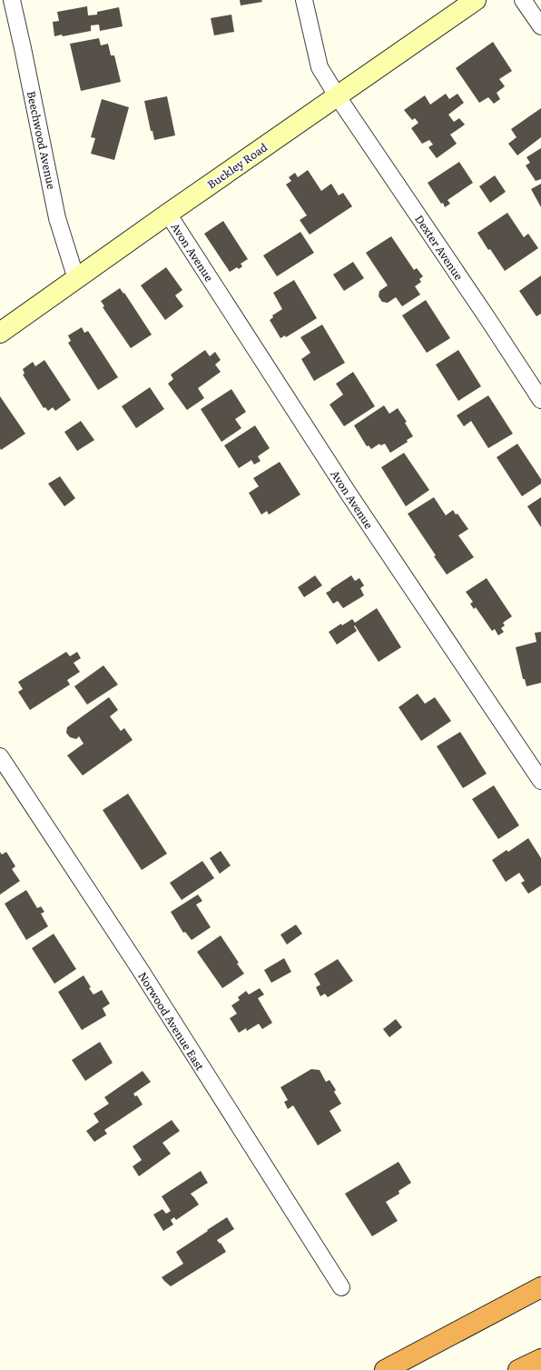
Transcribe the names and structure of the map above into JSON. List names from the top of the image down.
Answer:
{
  "streets": {
    "street": [
      "Beechwood Avenue",
      "Buckley Road",
      "Dexter Avenue",
      "Avon Avenue",
      "Norwood Avenue East"
    ]
  },
  "crossings": [
    ["Beechwood Avenue", "Buckley Road"],
    ["Buckley Road", "Dexter Avenue"],
    ["Buckley Road", "Avon Avenue"]
  ]
}
